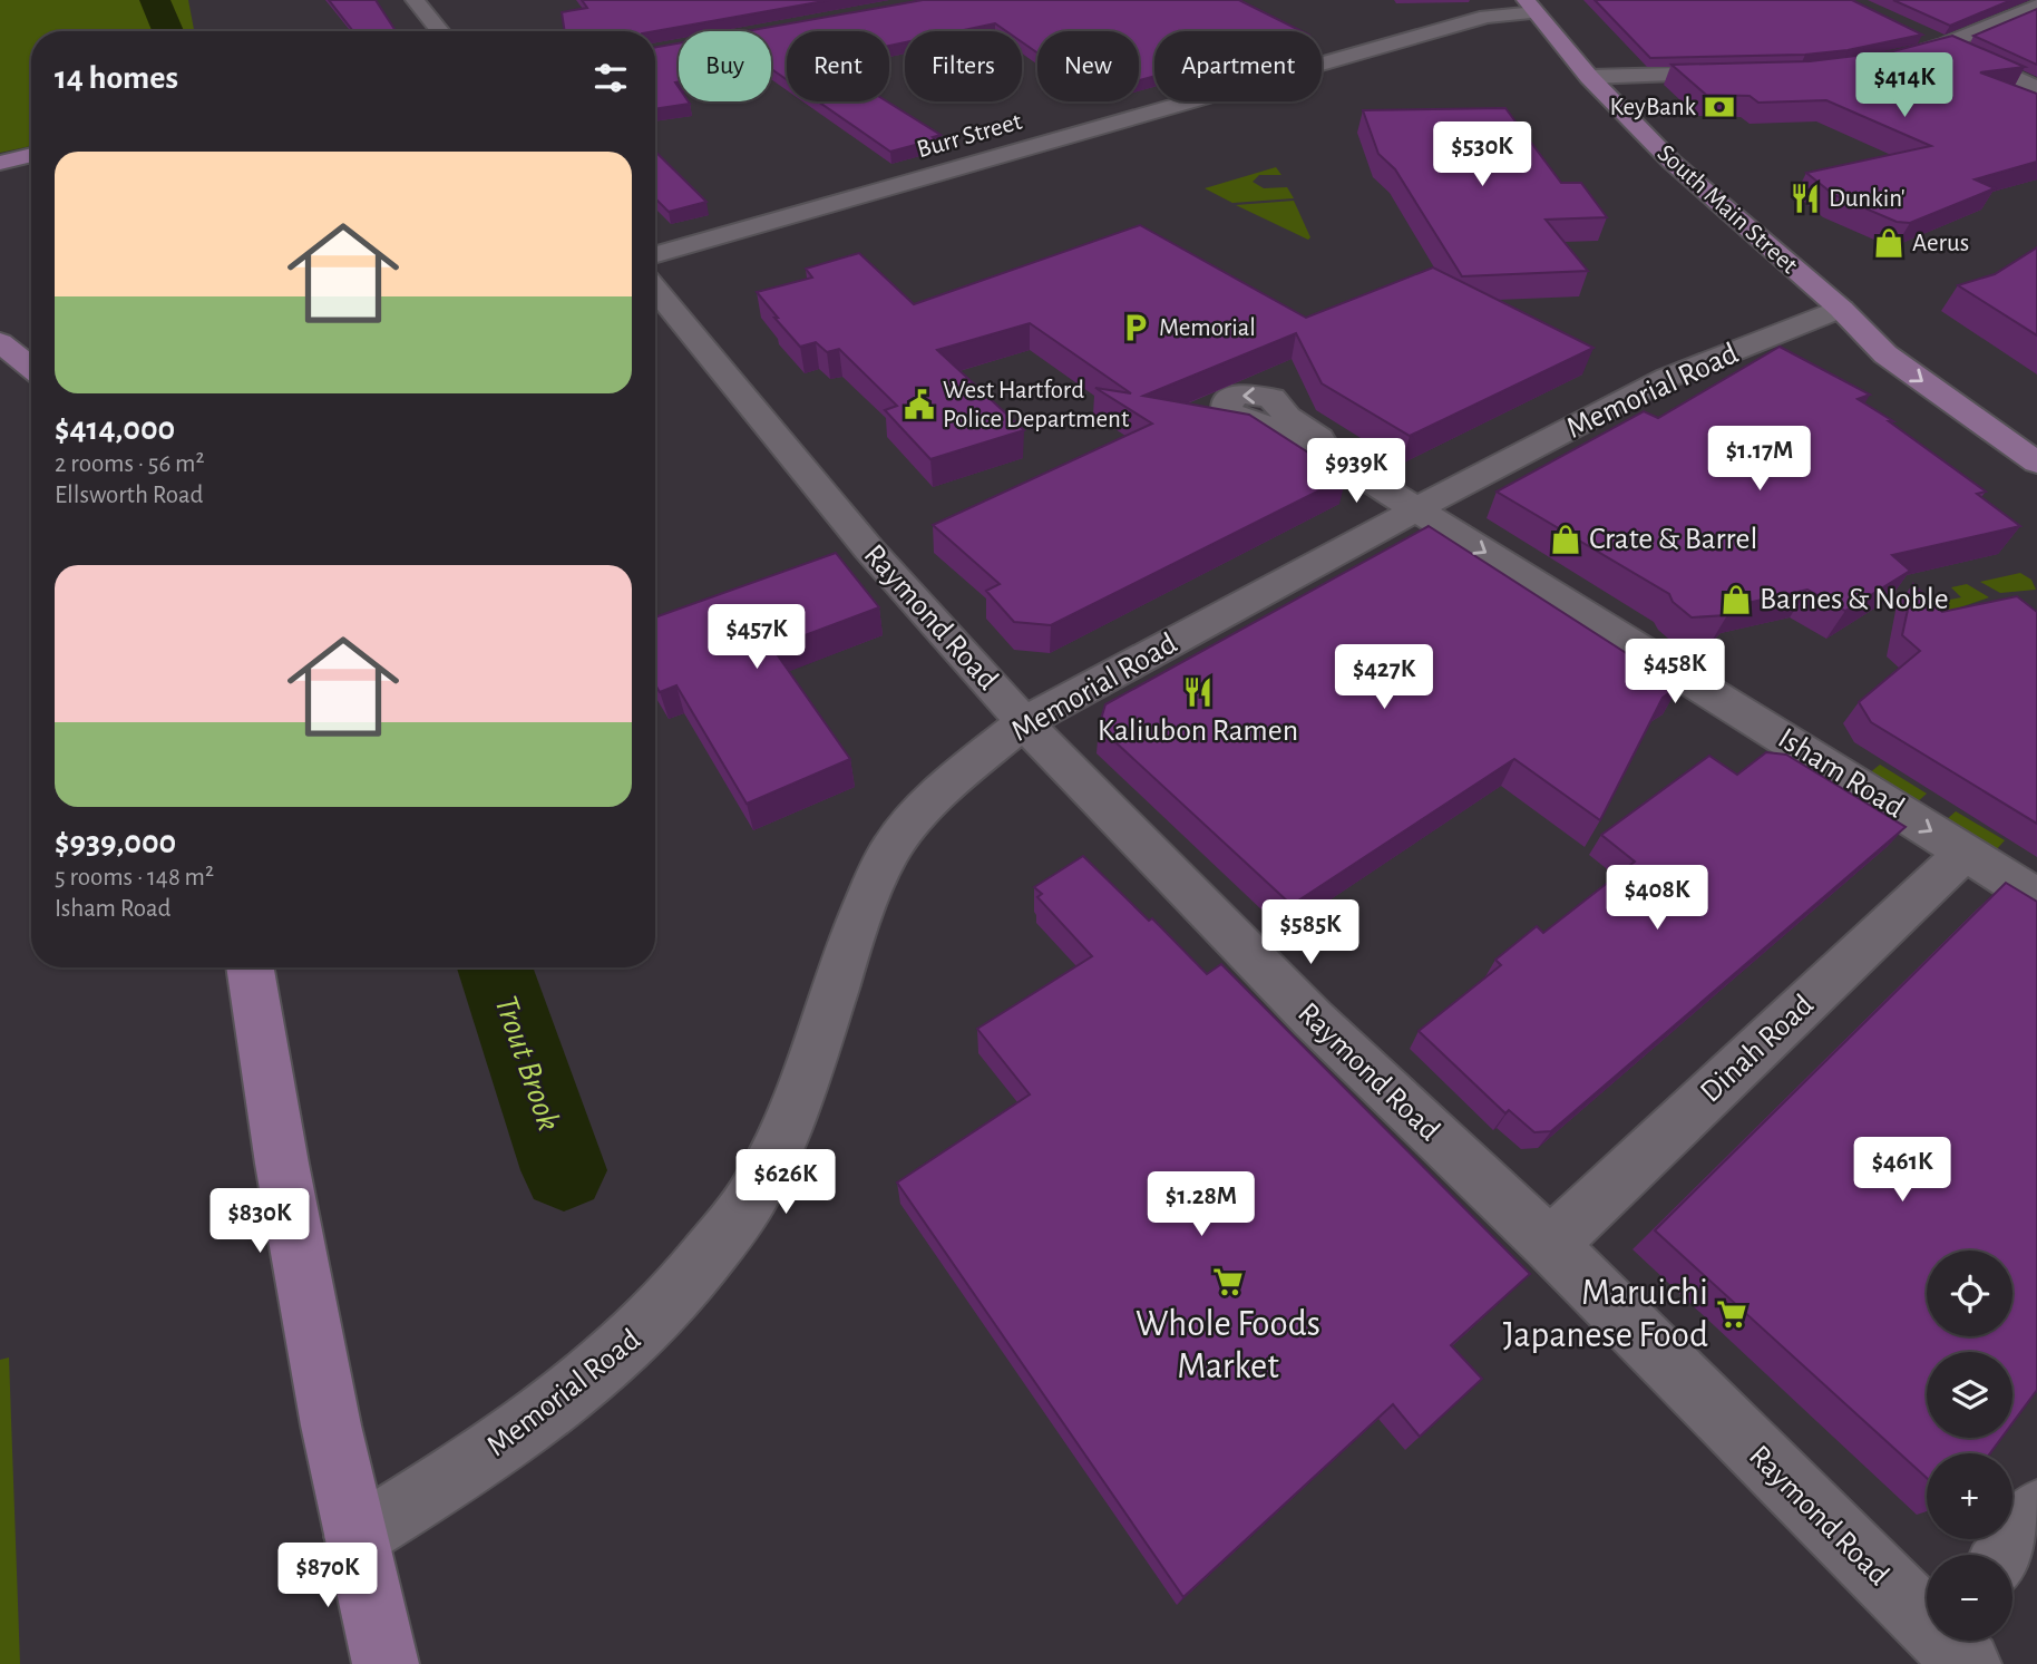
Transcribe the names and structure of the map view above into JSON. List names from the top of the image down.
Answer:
{
  "streets": {
    "main road": ["South Main Street"],
    "street": [
      "Burr Street",
      "Memorial Road",
      "Raymond Road",
      "Isham Road",
      "Dinah Road"
    ]
  },
  "crossings": [
    ["Burr Street", "South Main Street"],
    ["South Main Street", "Memorial Road"],
    ["Memorial Road", "Raymond Road"],
    ["Memorial Road", "Isham Road"],
    ["Raymond Road", "Dinah Road"],
    ["Isham Road", "Dinah Road"]
  ],
  "one_way": ["Isham Road"],
  "water": ["Trout Brook"],
  "places": {
    "bank": ["KeyBank"],
    "restaurant": ["Dunkin'", "Kaliubon Ramen"],
    "shop": ["Aerus", "Crate & Barrel", "Barnes & Noble"],
    "parking": ["Memorial"],
    "public building": ["West Hartford Police Department"],
    "supermarket": ["Whole Foods Market", "Maruichi Japanese Food"]
  },
  "page": {
    "chip": [
      "Buy",
      "Rent",
      "Filters",
      "New",
      "Apartment"
    ],
    "heading": "14 homes",
    "price": [
      "$414K",
      "$530K",
      "$1.17M",
      "$939K",
      "$457K",
      "$458K",
      "$427K",
      "$408K",
      "$585K",
      "$461K",
      "$626K",
      "$1.28M",
      "$830K",
      "$870K"
    ],
    "list": [
      {
        "name": "$414,000",
        "note": "2 rooms · 56 m² · Ellsworth Road"
      },
      {
        "name": "$939,000",
        "note": "5 rooms · 148 m² · Isham Road"
      }
    ],
    "map_buttons": ["+", "−"]
  }
}
